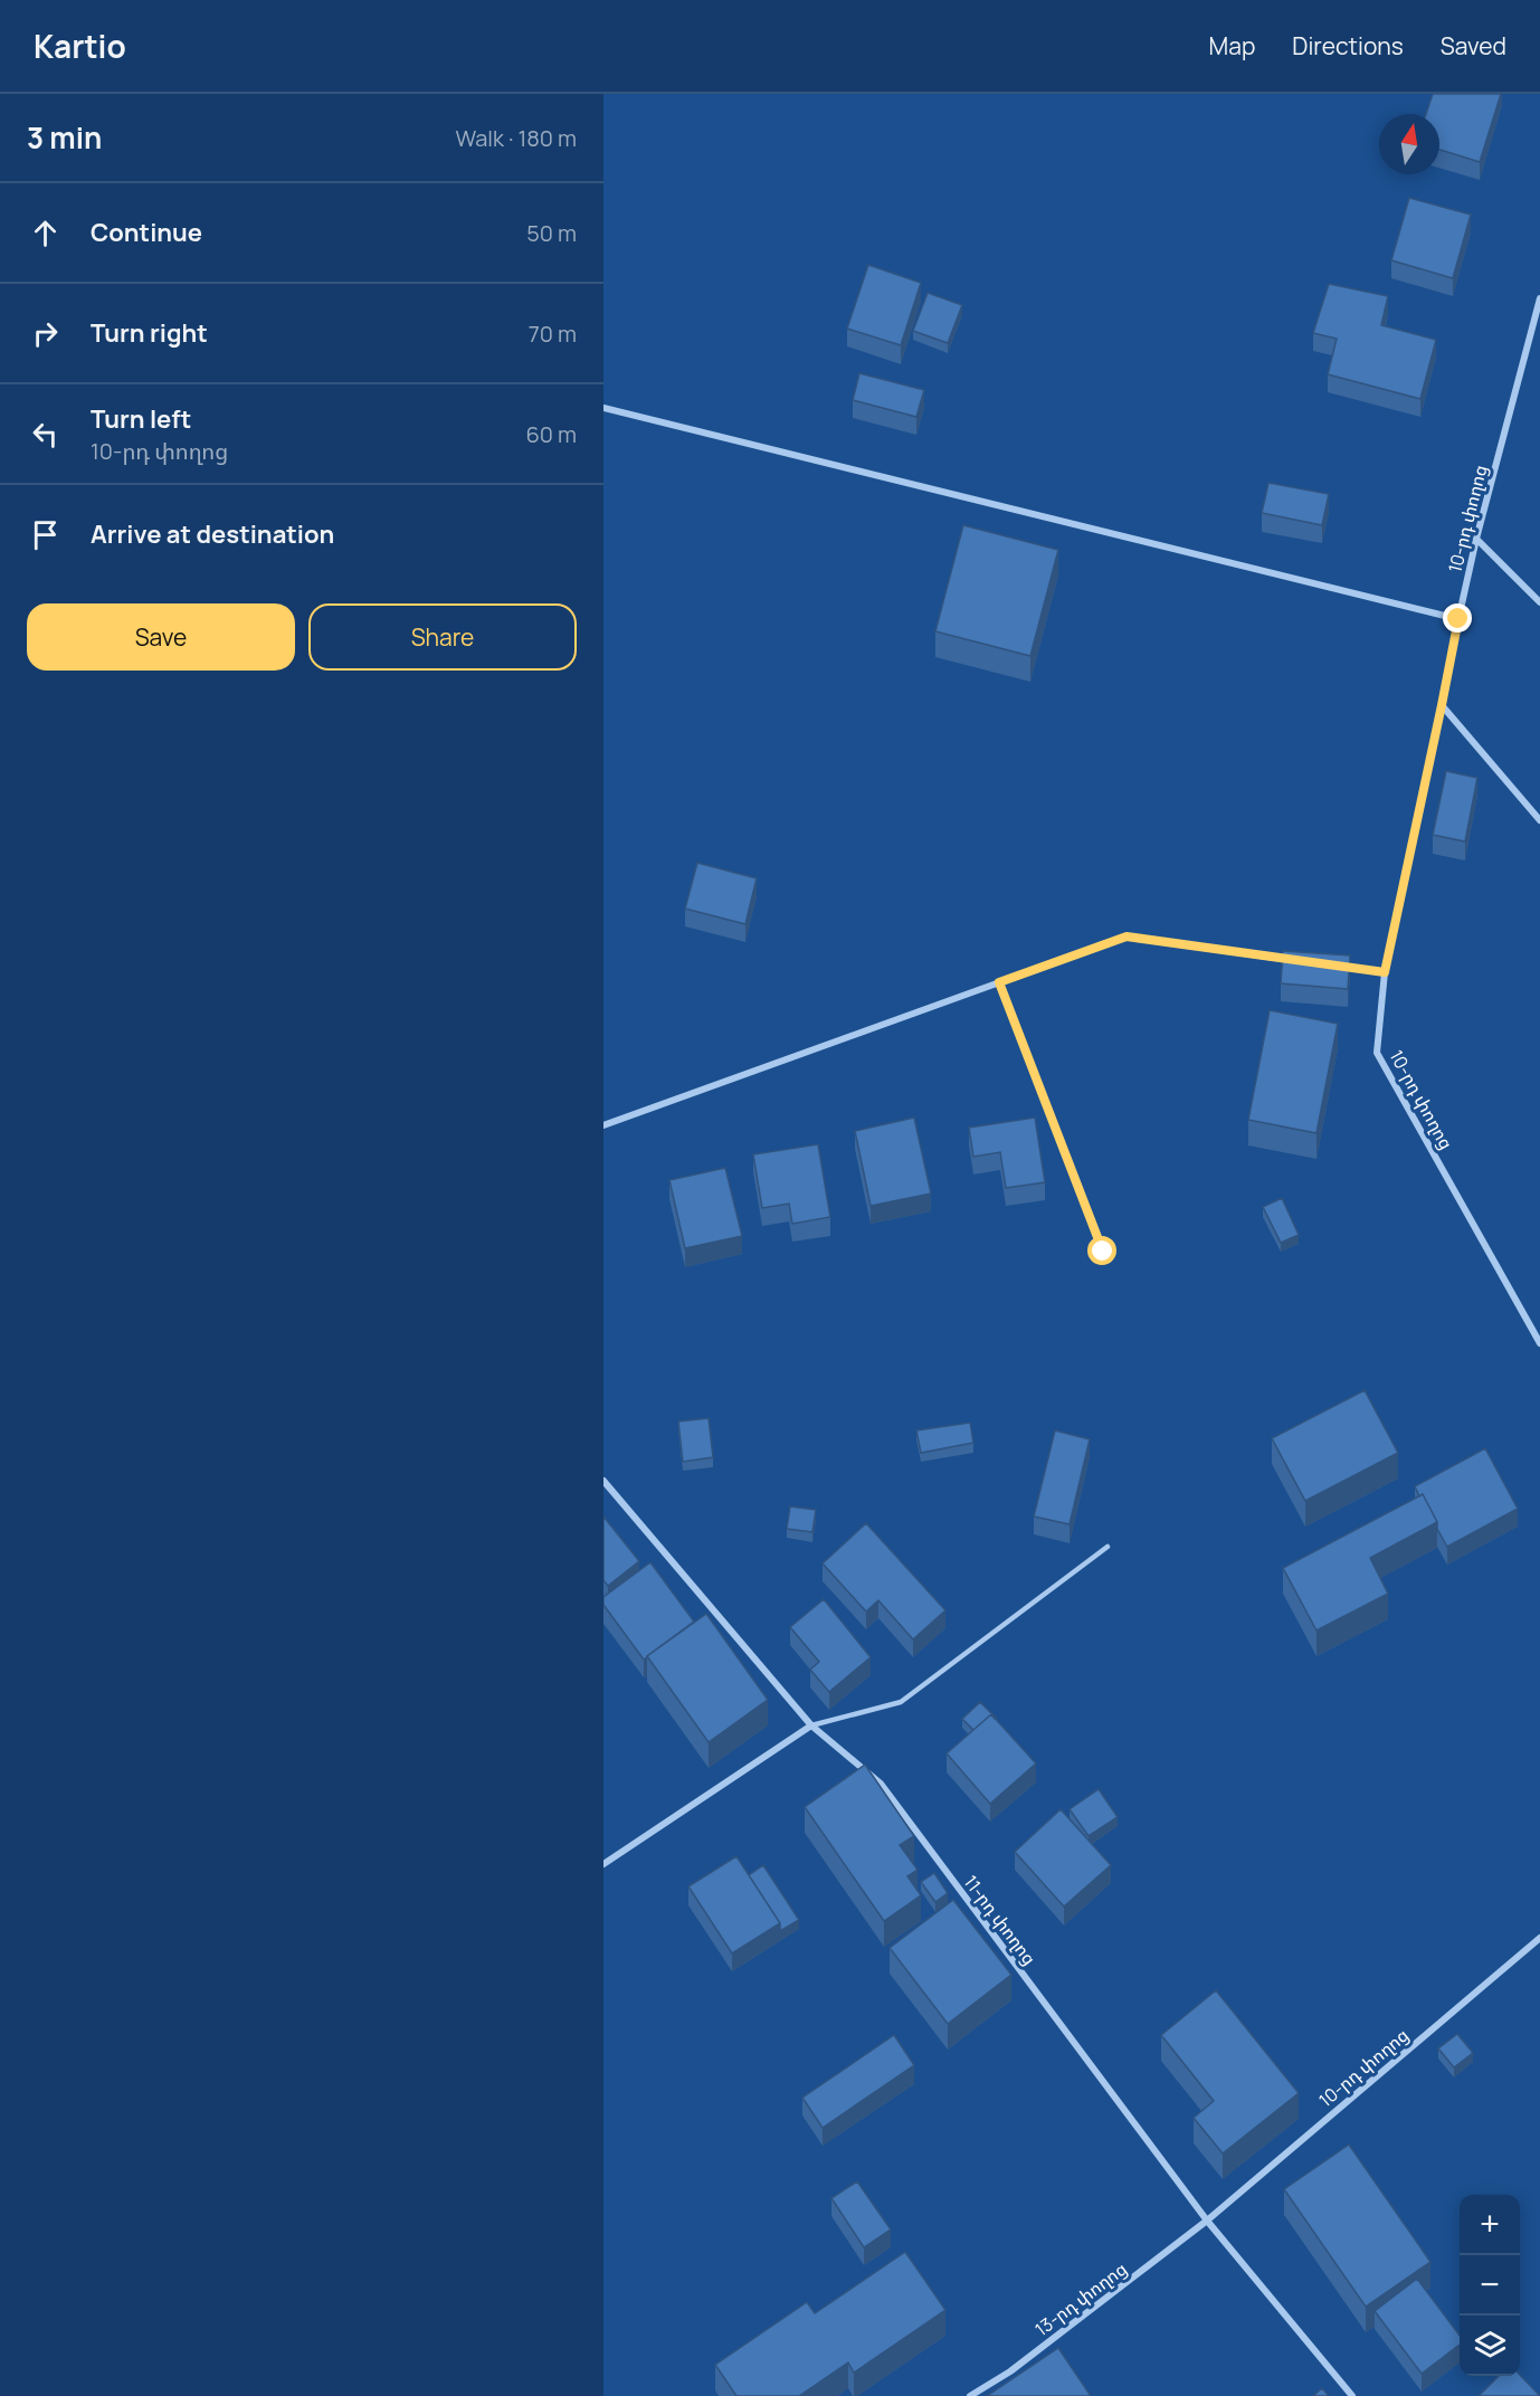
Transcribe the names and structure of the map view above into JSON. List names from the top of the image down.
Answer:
{
  "streets": {
    "street": ["10-րդ փողոց", "11-րդ փողոց", "13-րդ փողոց"]
  },
  "crossings": [
    ["10-րդ փողոց", "11-րդ փողոց"],
    ["10-րդ փողոց", "13-րդ փողոց"],
    ["11-րդ փողոց", "13-րդ փողոց"]
  ],
  "north": "top",
  "page": {
    "header": "Kartio",
    "nav": ["Map", "Directions", "Saved"],
    "heading": ["3 min", "Walk · 180 m"],
    "list": [
      ["Continue", "50 m"],
      ["Turn right", "70 m"],
      ["Turn left", "10-րդ փողոց", "60 m"],
      "Arrive at destination"
    ],
    "buttons": ["Save", "Share"],
    "map_buttons": ["+", "−"]
  }
}
